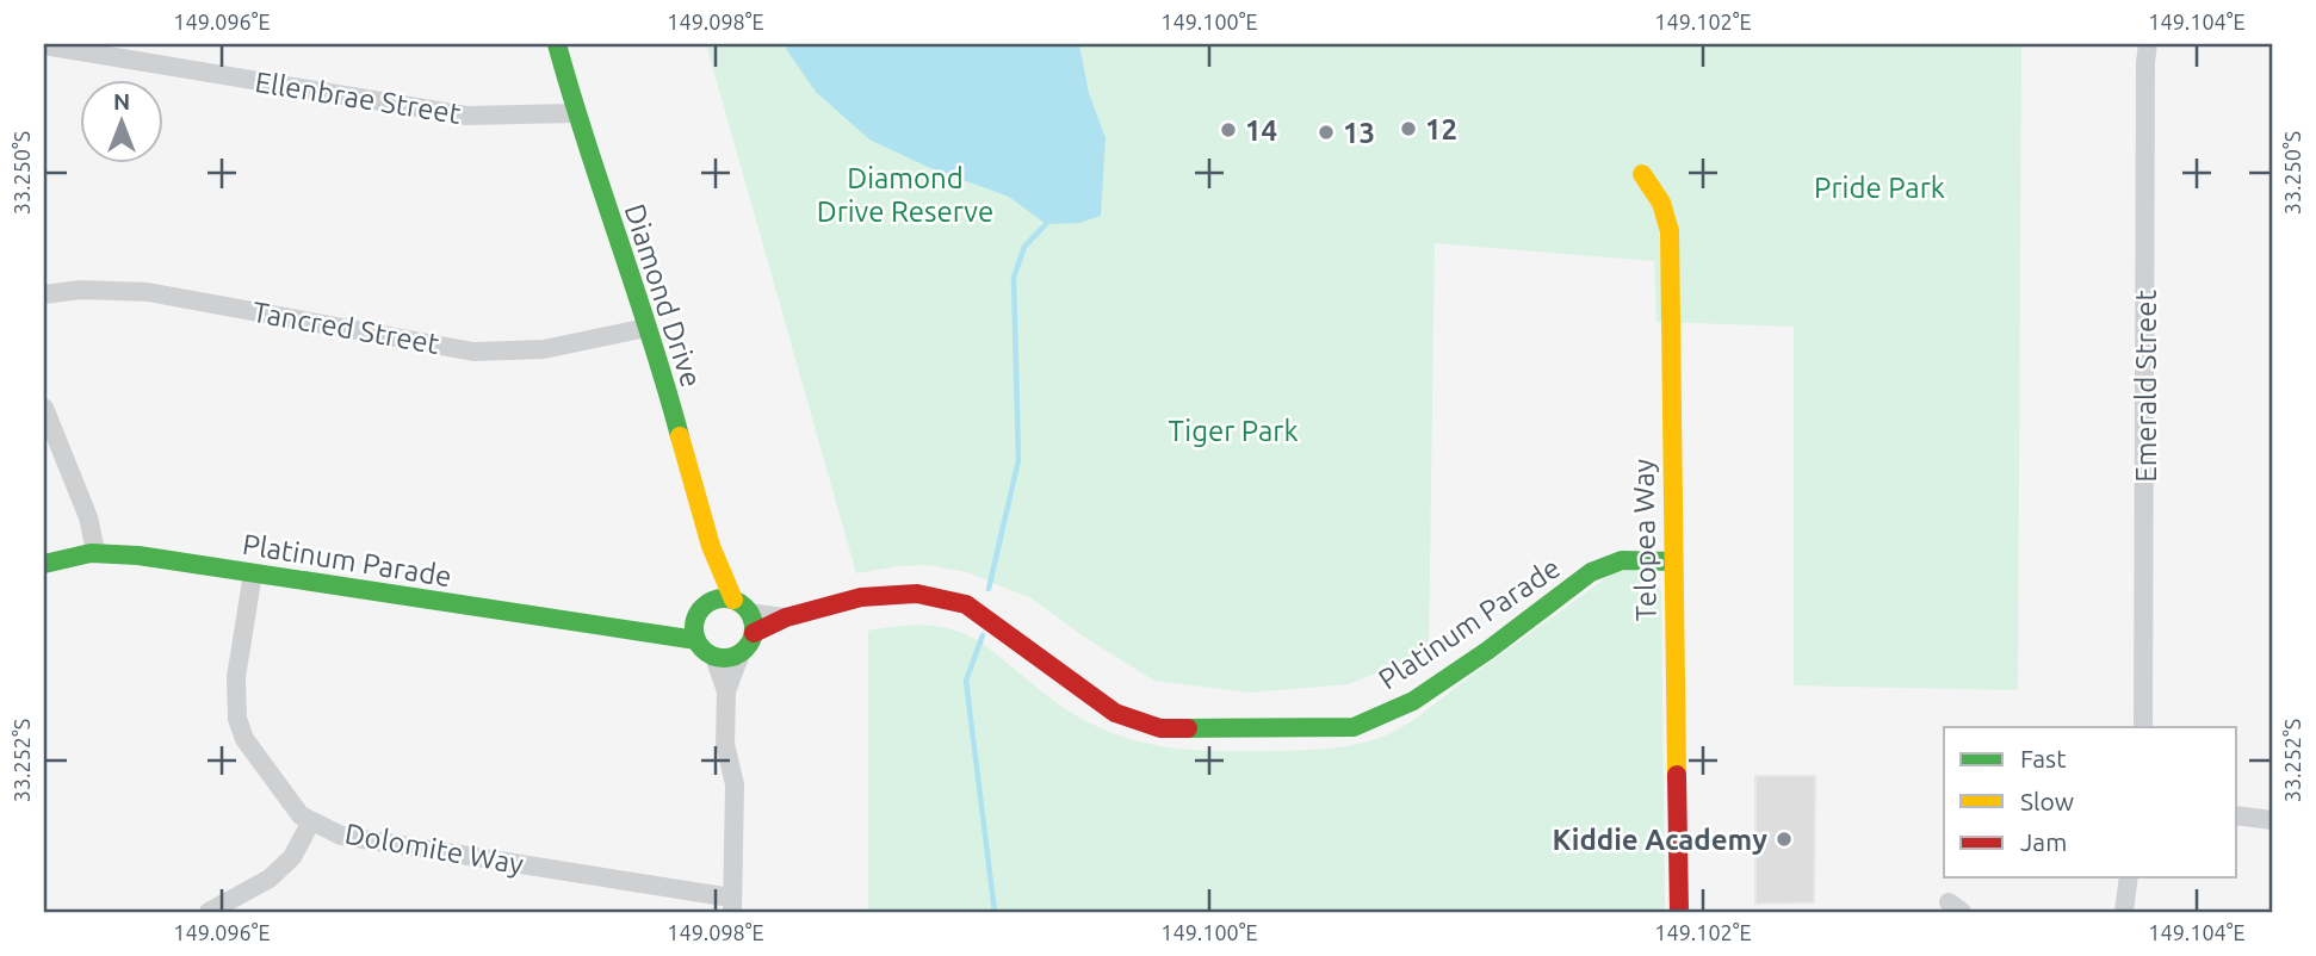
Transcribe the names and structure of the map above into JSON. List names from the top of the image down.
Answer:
{
  "streets": {
    "street": [
      "Ellenbrae Street",
      "Diamond Drive",
      "Tancred Street",
      "Emerald Street",
      "Telopea Way",
      "Platinum Parade",
      "Dolomite Way"
    ]
  },
  "crossings": [
    ["Ellenbrae Street", "Diamond Drive"],
    ["Diamond Drive", "Tancred Street"],
    ["Diamond Drive", "Platinum Parade"],
    ["Telopea Way", "Platinum Parade"],
    ["Platinum Parade", "Dolomite Way"]
  ],
  "parks": ["Diamond Drive Reserve", "Pride Park", "Tiger Park"],
  "places": [
    "12",
    "14",
    "13",
    "Kiddie Academy"
  ],
  "legend": ["Fast", "Slow", "Jam"],
  "north": "top",
  "coordinates": [
    "149.096°E",
    "149.098°E",
    "149.100°E",
    "149.102°E",
    "149.104°E",
    "33.250°S",
    "33.252°S"
  ]
}
